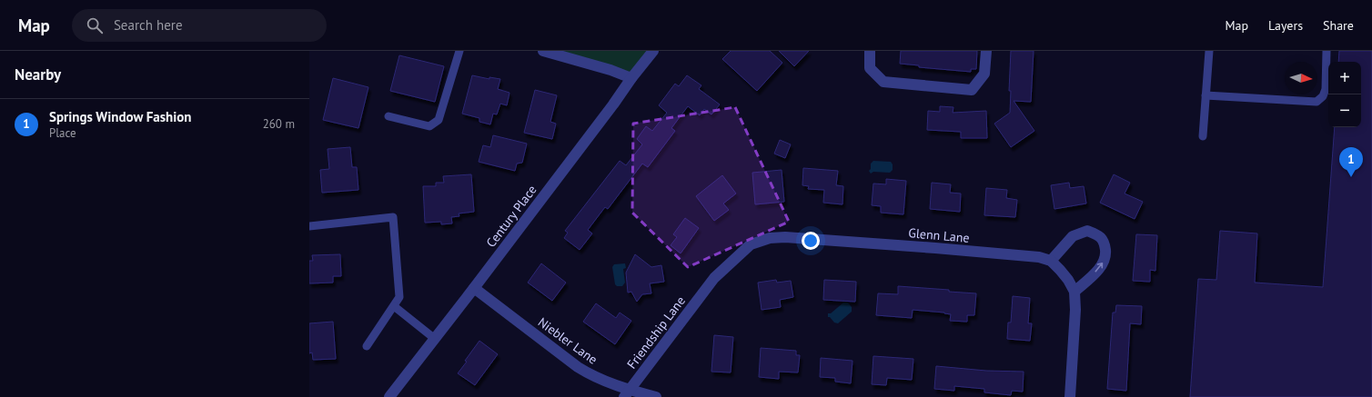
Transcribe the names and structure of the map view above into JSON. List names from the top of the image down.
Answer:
{
  "streets": {
    "street": [
      "Century Place",
      "Glenn Lane",
      "Friendship Lane",
      "Niebler Lane"
    ]
  },
  "crossings": [
    ["Century Place", "Niebler Lane"],
    ["Glenn Lane", "Friendship Lane"],
    ["Friendship Lane", "Niebler Lane"]
  ],
  "north": "right",
  "page": {
    "header": "Map",
    "search": "Search here",
    "nav": ["Map", "Layers", "Share"],
    "heading": "Nearby",
    "map_buttons": ["+", "−"],
    "list": [
      {
        "mark": "1",
        "name": "Springs Window Fashion",
        "note": "Place",
        "value": "260 m"
      }
    ],
    "pins": "1"
  }
}
